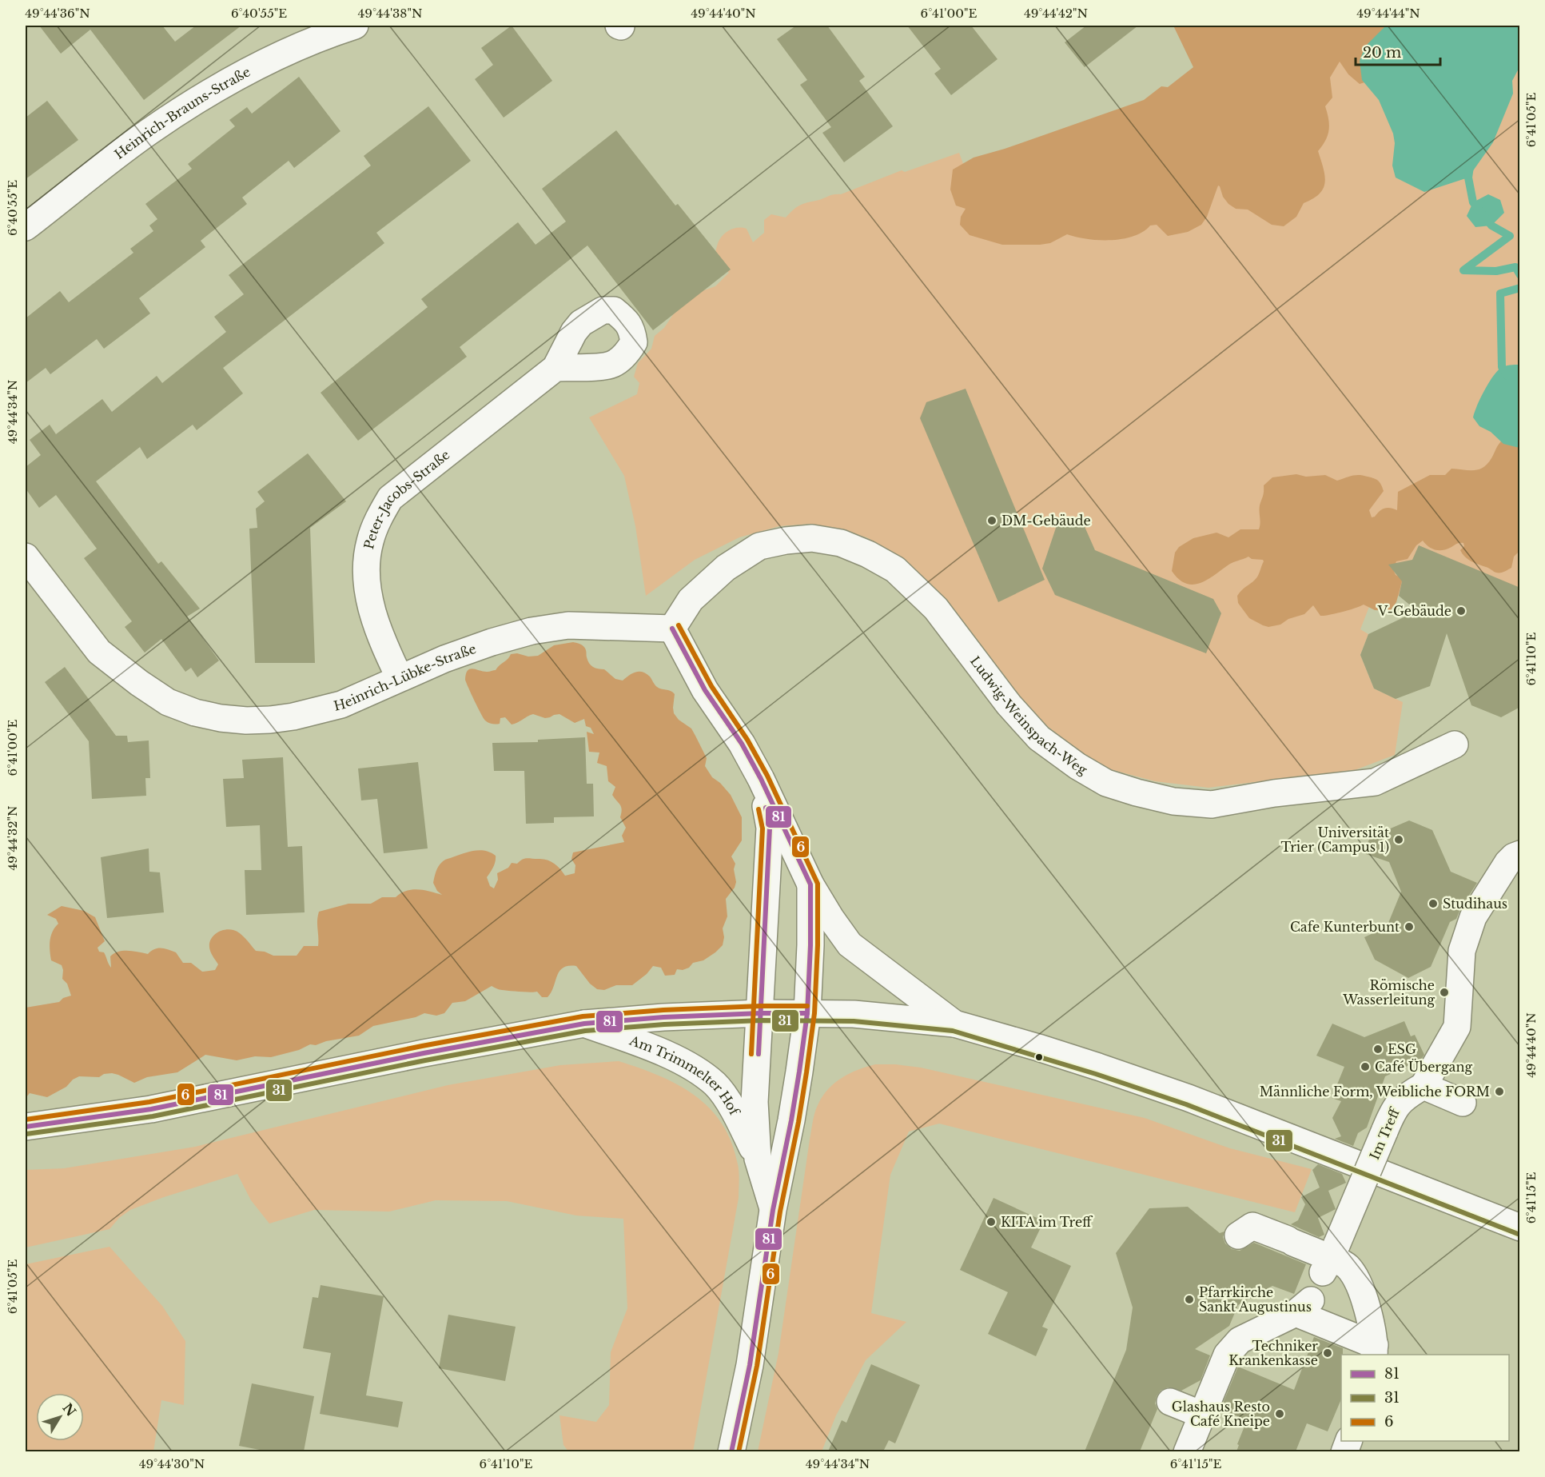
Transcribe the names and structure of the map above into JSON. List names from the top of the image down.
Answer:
{
  "streets": {
    "street": [
      "Heinrich-Brauns-Straße",
      "Peter-Jacobs-Straße",
      "Heinrich-Lübke-Straße",
      "Ludwig-Weinspach-Weg",
      "Am Trimmelter Hof",
      "Im Treff"
    ]
  },
  "crossings": [
    ["Peter-Jacobs-Straße", "Heinrich-Lübke-Straße"],
    ["Heinrich-Lübke-Straße", "Ludwig-Weinspach-Weg"]
  ],
  "places": [
    "DM-Gebäude",
    "V-Gebäude",
    "Universität Trier (Campus 1)",
    "Studihaus",
    "Cafe Kunterbunt",
    "Römische Wasserleitung",
    "ESG",
    "Café Übergang",
    "Männliche Form, Weibliche FORM",
    "KITA im Treff",
    "Pfarrkirche Sankt Augustinus",
    "Techniker Krankenkasse",
    "Glashaus Resto Café Kneipe"
  ],
  "lines": ["transit line 6", "transit line 81", "transit line 31"],
  "legend": ["81", "31", "6"],
  "scale_bar": "20 m",
  "north": "top right",
  "coordinates": [
    "49°44'36\"N",
    "6°40'55\"E",
    "49°44'38\"N",
    "49°44'40\"N",
    "6°41'00\"E",
    "49°44'42\"N",
    "49°44'44\"N",
    "6°41'05\"E",
    "49°44'34\"N",
    "6°41'10\"E",
    "49°44'32\"N",
    "6°41'15\"E",
    "49°44'30\"N"
  ]
}
